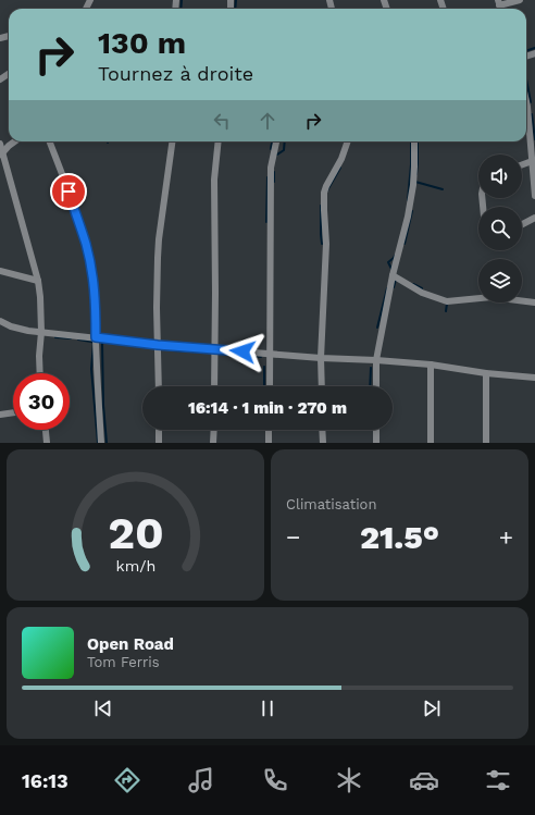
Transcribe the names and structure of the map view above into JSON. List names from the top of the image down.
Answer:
{
  "page": {
    "turn": ["130 m", "Tournez à droite"],
    "limit": "30",
    "trip": "16:14 · 1 min · 270 m",
    "tile": "Climatisation",
    "heat": ["−", "21.5°", "+"],
    "song": ["Open Road", "Tom Ferris"],
    "tabs": "16:13",
    "gauge": ["20", "km/h"]
  }
}
